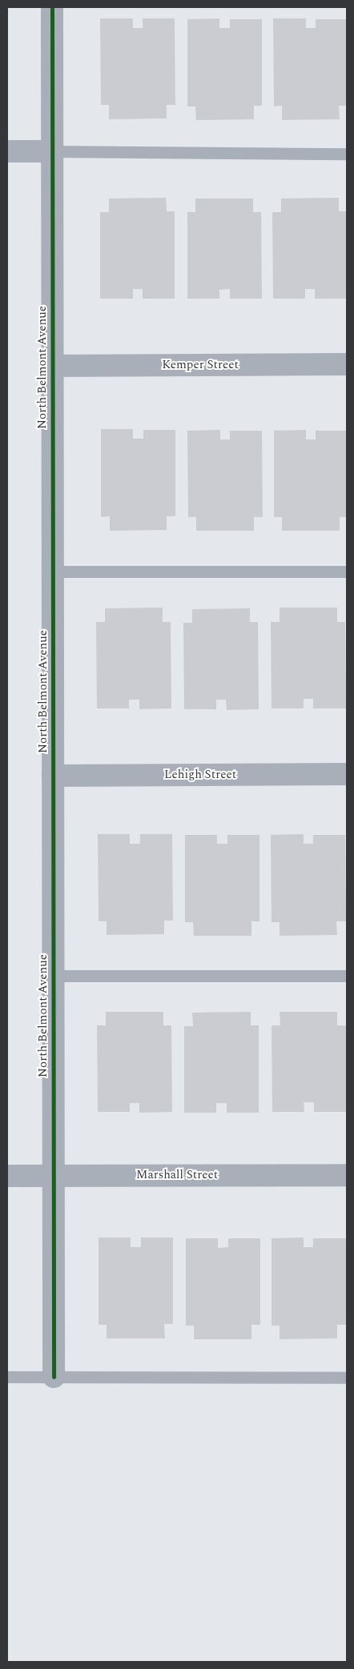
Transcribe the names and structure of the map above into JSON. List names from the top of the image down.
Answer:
{
  "streets": {
    "street": [
      "Kemper Street",
      "North Belmont Avenue",
      "Lehigh Street",
      "Marshall Street"
    ]
  },
  "crossings": [
    ["Kemper Street", "North Belmont Avenue"],
    ["North Belmont Avenue", "Lehigh Street"],
    ["North Belmont Avenue", "Marshall Street"]
  ]
}
